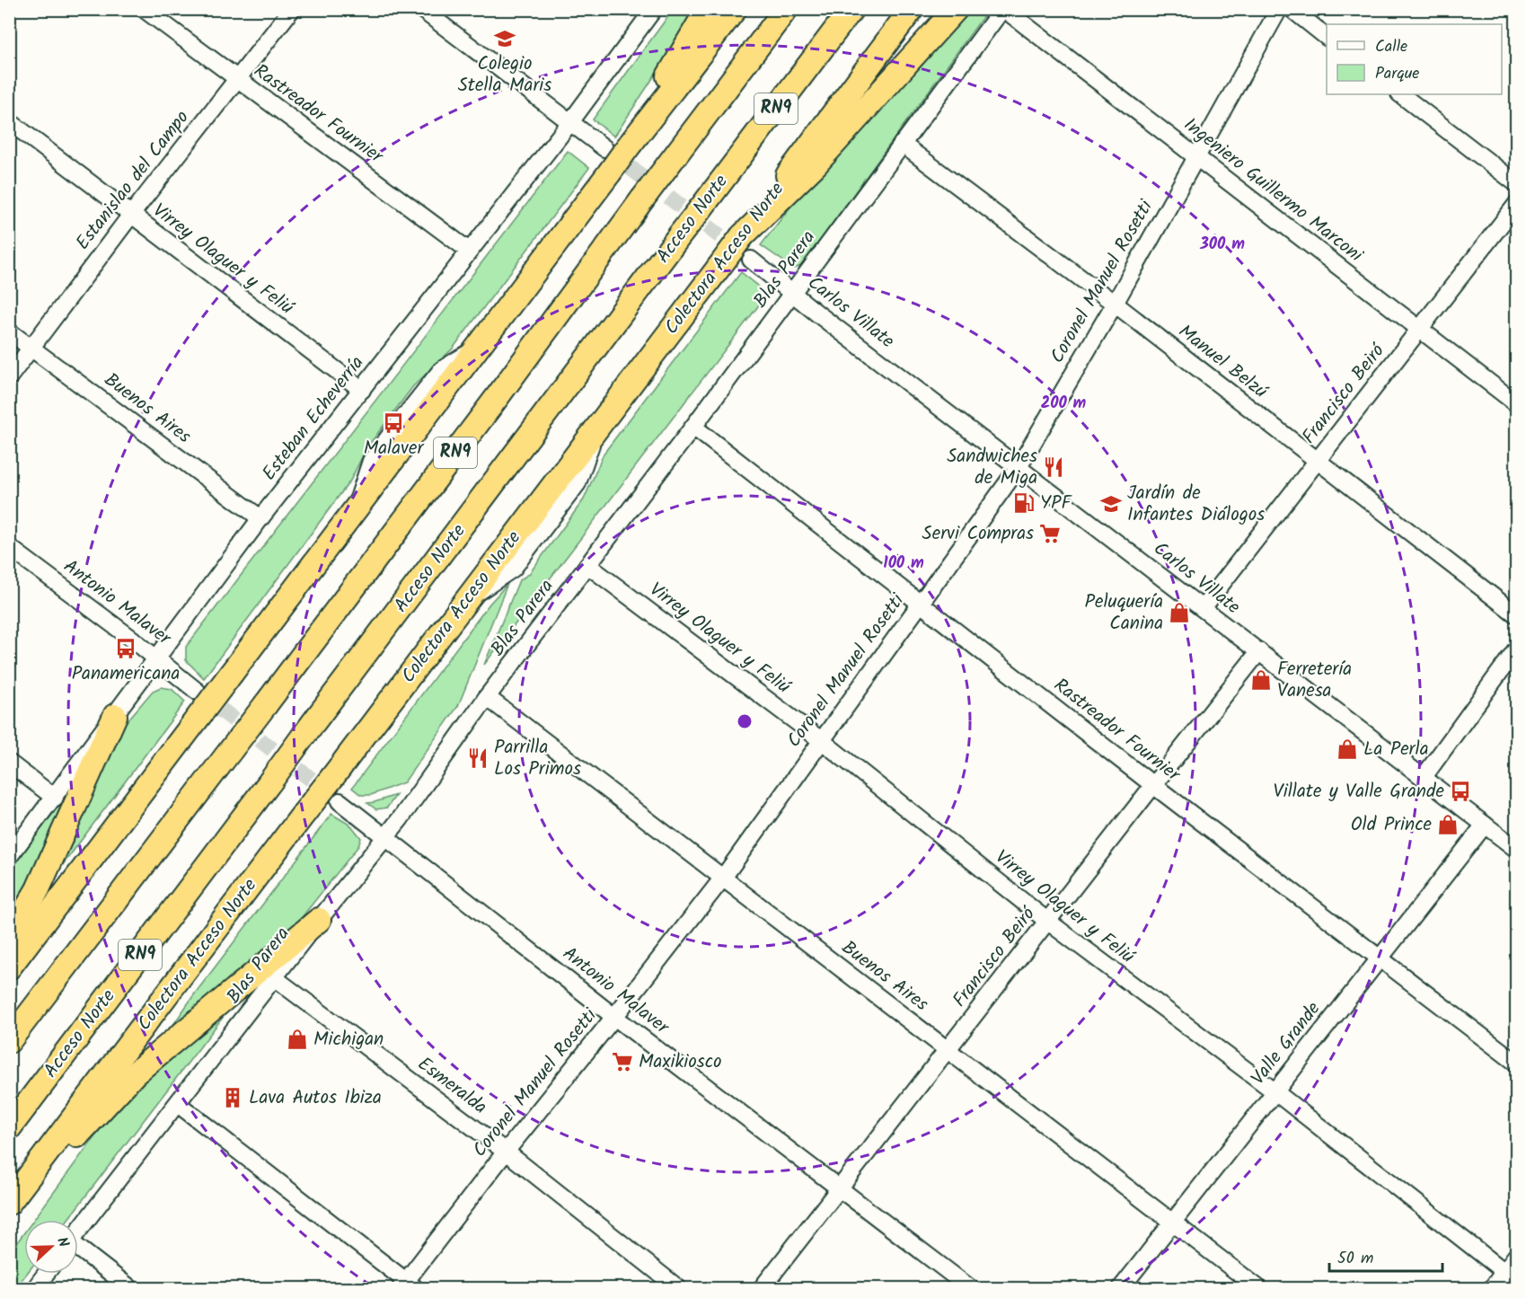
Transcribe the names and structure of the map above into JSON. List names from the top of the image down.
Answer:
{
  "streets": {
    "highway": ["RN9", "Acceso Norte", "Colectora Acceso Norte"],
    "street": [
      "Rastreador Fournier",
      "Estanislao del Campo",
      "Ingeniero Guillermo Marconi",
      "Virrey Olaguer y Feliú",
      "Blas Parera",
      "Coronel Manuel Rosetti",
      "Carlos Villate",
      "Manuel Belzú",
      "Francisco Beiró",
      "Buenos Aires",
      "Esteban Echeverría",
      "Antonio Malaver",
      "Valle Grande",
      "Esmeralda"
    ]
  },
  "crossings": [
    ["Rastreador Fournier", "Estanislao del Campo"],
    ["Rastreador Fournier", "Blas Parera"],
    ["Rastreador Fournier", "Coronel Manuel Rosetti"],
    ["Rastreador Fournier", "Francisco Beiró"],
    ["Rastreador Fournier", "Esteban Echeverría"],
    ["Rastreador Fournier", "Valle Grande"],
    ["Estanislao del Campo", "Virrey Olaguer y Feliú"],
    ["Estanislao del Campo", "Buenos Aires"],
    ["Ingeniero Guillermo Marconi", "Blas Parera"],
    ["Ingeniero Guillermo Marconi", "Coronel Manuel Rosetti"],
    ["Ingeniero Guillermo Marconi", "Francisco Beiró"],
    ["Virrey Olaguer y Feliú", "Blas Parera"],
    ["Virrey Olaguer y Feliú", "Coronel Manuel Rosetti"],
    ["Virrey Olaguer y Feliú", "Francisco Beiró"],
    ["Virrey Olaguer y Feliú", "Esteban Echeverría"],
    ["Virrey Olaguer y Feliú", "Valle Grande"],
    ["Blas Parera", "Carlos Villate"],
    ["Blas Parera", "Manuel Belzú"],
    ["Blas Parera", "Buenos Aires"],
    ["Blas Parera", "Antonio Malaver"],
    ["Blas Parera", "Esmeralda"],
    ["Coronel Manuel Rosetti", "Carlos Villate"],
    ["Coronel Manuel Rosetti", "Manuel Belzú"],
    ["Coronel Manuel Rosetti", "Buenos Aires"],
    ["Coronel Manuel Rosetti", "Antonio Malaver"],
    ["Coronel Manuel Rosetti", "Esmeralda"],
    ["Carlos Villate", "Francisco Beiró"],
    ["Carlos Villate", "Valle Grande"],
    ["Manuel Belzú", "Francisco Beiró"],
    ["Francisco Beiró", "Buenos Aires"],
    ["Francisco Beiró", "Antonio Malaver"],
    ["Buenos Aires", "Esteban Echeverría"],
    ["Buenos Aires", "Valle Grande"],
    ["Esteban Echeverría", "Antonio Malaver"]
  ],
  "places": {
    "school or university": ["Colegio Stella Maris", "Jardín de Infantes Diálogos"],
    "bus stop": ["Malaver", "Panamericana", "Villate y Valle Grande"],
    "restaurant": ["Sandwiches de Miga", "Parrilla Los Primos"],
    "fuel station": ["YPF"],
    "supermarket": ["Servi Compras", "Maxikiosco"],
    "shop": [
      "Peluquería Canina",
      "Ferretería Vanesa",
      "La Perla",
      "Old Prince",
      "Michigan"
    ],
    "building": ["Lava Autos Ibiza"]
  },
  "legend": ["Calle", "Parque"],
  "scale_bar": "50 m",
  "north": "right",
  "rings": ["300 m", "200 m", "100 m"]
}
